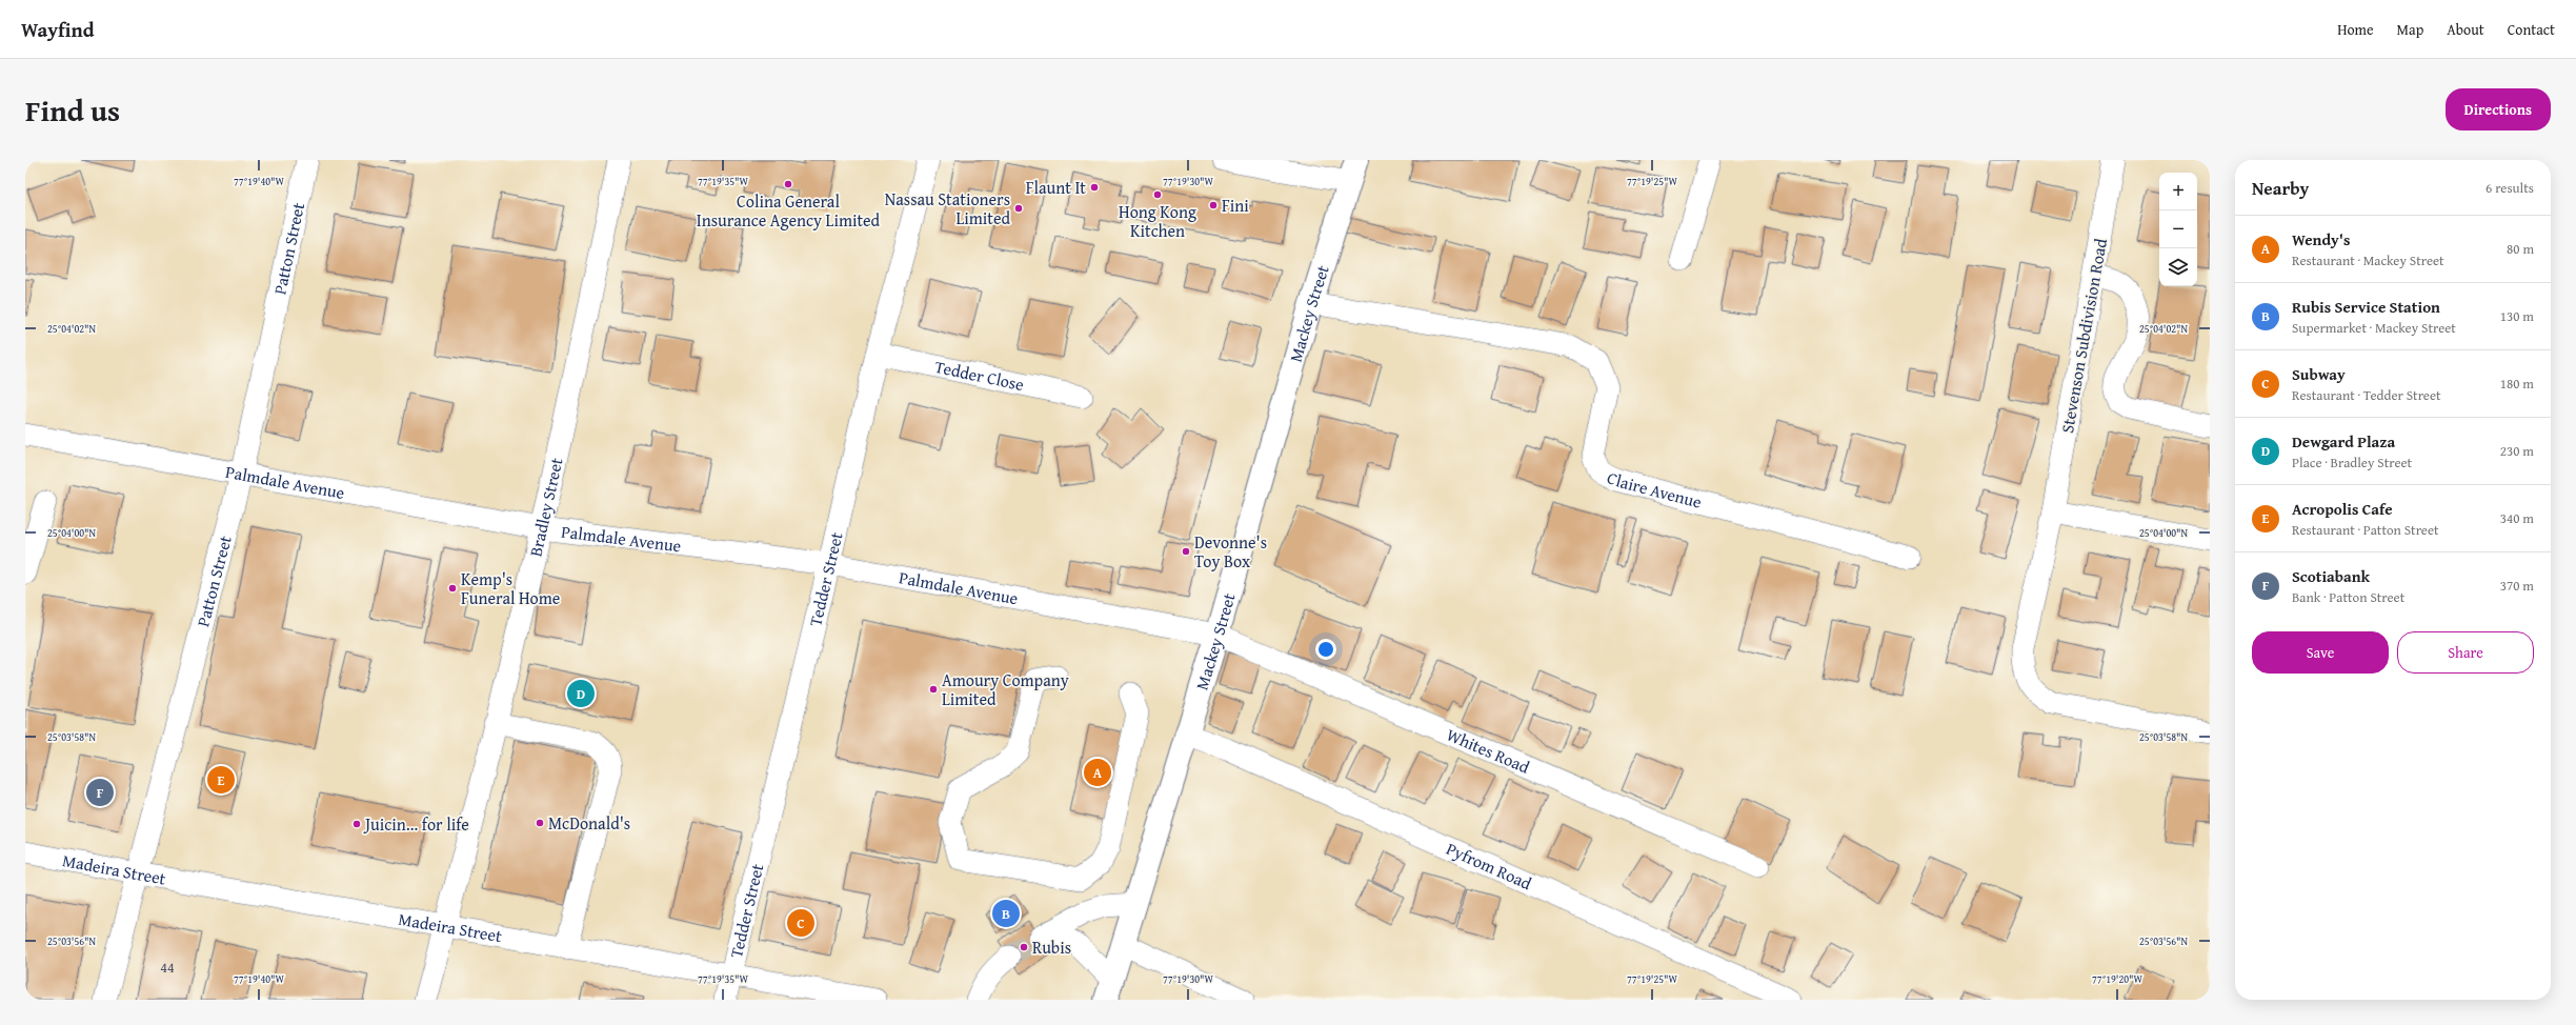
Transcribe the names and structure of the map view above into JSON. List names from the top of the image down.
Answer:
{
  "streets": {
    "main road": ["Mackey Street"],
    "street": [
      "Patton Street",
      "Stevenson Subdivision Road",
      "Tedder Close",
      "Palmdale Avenue",
      "Claire Avenue",
      "Bradley Street",
      "Tedder Street",
      "Whites Road",
      "Pyfrom Road",
      "Madeira Street"
    ]
  },
  "crossings": [
    ["Patton Street", "Palmdale Avenue"],
    ["Patton Street", "Madeira Street"],
    ["Mackey Street", "Palmdale Avenue"],
    ["Mackey Street", "Claire Avenue"],
    ["Mackey Street", "Whites Road"],
    ["Mackey Street", "Pyfrom Road"],
    ["Tedder Close", "Tedder Street"],
    ["Palmdale Avenue", "Bradley Street"],
    ["Palmdale Avenue", "Tedder Street"],
    ["Palmdale Avenue", "Whites Road"],
    ["Bradley Street", "Madeira Street"],
    ["Tedder Street", "Madeira Street"]
  ],
  "places": [
    "Colina General Insurance Agency Limited",
    "Flaunt It",
    "Hong Kong Kitchen",
    "Fini",
    "Nassau Stationers Limited",
    "Devonne's Toy Box",
    "Kemp's Funeral Home",
    "Amoury Company Limited",
    "McDonald's",
    "Juicin… for life",
    "Rubis"
  ],
  "house_numbers": ["44"],
  "page": {
    "header": "Wayfind",
    "nav": [
      "Home",
      "Map",
      "About",
      "Contact"
    ],
    "title": "Find us",
    "buttons": [
      "Directions",
      ["Save", "Share"]
    ],
    "heading": ["Nearby", "6 results"],
    "map_buttons": ["+", "−"],
    "list": [
      {
        "mark": "A",
        "name": "Wendy's",
        "note": "Restaurant · Mackey Street",
        "value": "80 m"
      },
      {
        "mark": "B",
        "name": "Rubis Service Station",
        "note": "Supermarket · Mackey Street",
        "value": "130 m"
      },
      {
        "mark": "C",
        "name": "Subway",
        "note": "Restaurant · Tedder Street",
        "value": "180 m"
      },
      {
        "mark": "D",
        "name": "Dewgard Plaza",
        "note": "Place · Bradley Street",
        "value": "230 m"
      },
      {
        "mark": "E",
        "name": "Acropolis Cafe",
        "note": "Restaurant · Patton Street",
        "value": "340 m"
      },
      {
        "mark": "F",
        "name": "Scotiabank",
        "note": "Bank · Patton Street",
        "value": "370 m"
      }
    ],
    "pins": [
      "D",
      "A",
      "E",
      "F",
      "B",
      "C"
    ]
  },
  "coordinates": [
    "77°19'40\"W",
    "77°19'35\"W",
    "77°19'30\"W",
    "77°19'25\"W",
    "25°04'02\"N",
    "25°04'00\"N",
    "25°03'58\"N",
    "25°03'56\"N",
    "77°19'20\"W"
  ]
}
